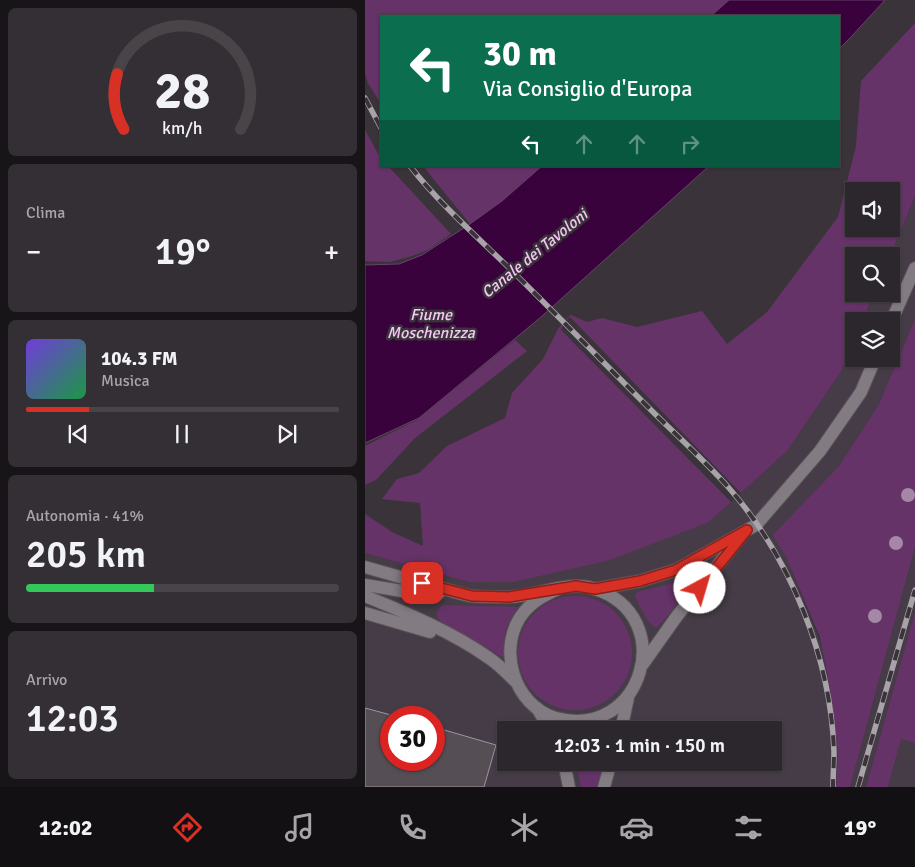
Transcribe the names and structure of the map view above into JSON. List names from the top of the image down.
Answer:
{
  "water": ["Canale dei Tavoloni", "Fiume Moschenizza"],
  "page": {
    "turn": ["30 m", "Via Consiglio d'Europa"],
    "tile": [
      "Clima",
      ["Autonomia · 41%", "205 km"],
      ["Arrivo", "12:03"]
    ],
    "heat": ["−", "19°", "+"],
    "song": ["104.3 FM", "Musica"],
    "limit": "30",
    "trip": "12:03 · 1 min · 150 m",
    "tabs": ["12:02", "19°"],
    "gauge": ["28", "km/h"]
  }
}
